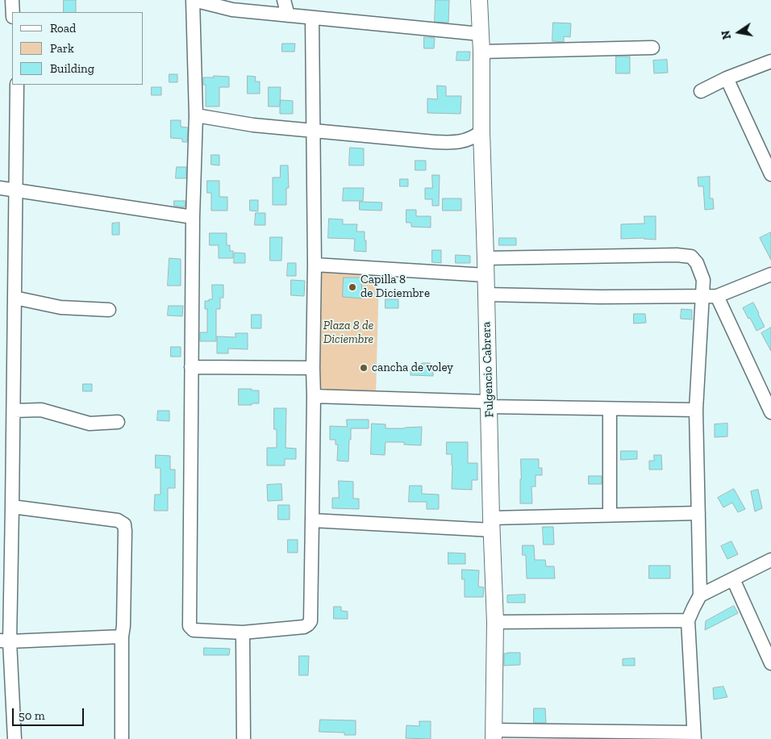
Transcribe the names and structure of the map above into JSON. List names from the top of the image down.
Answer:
{
  "streets": {
    "main road": ["Fulgencio Cabrera"]
  },
  "parks": ["Plaza 8 de Diciembre"],
  "places": ["Capilla 8 de Diciembre", "cancha de voley"],
  "legend": ["Road", "Park", "Building"],
  "scale_bar": "50 m",
  "north": "left"
}
